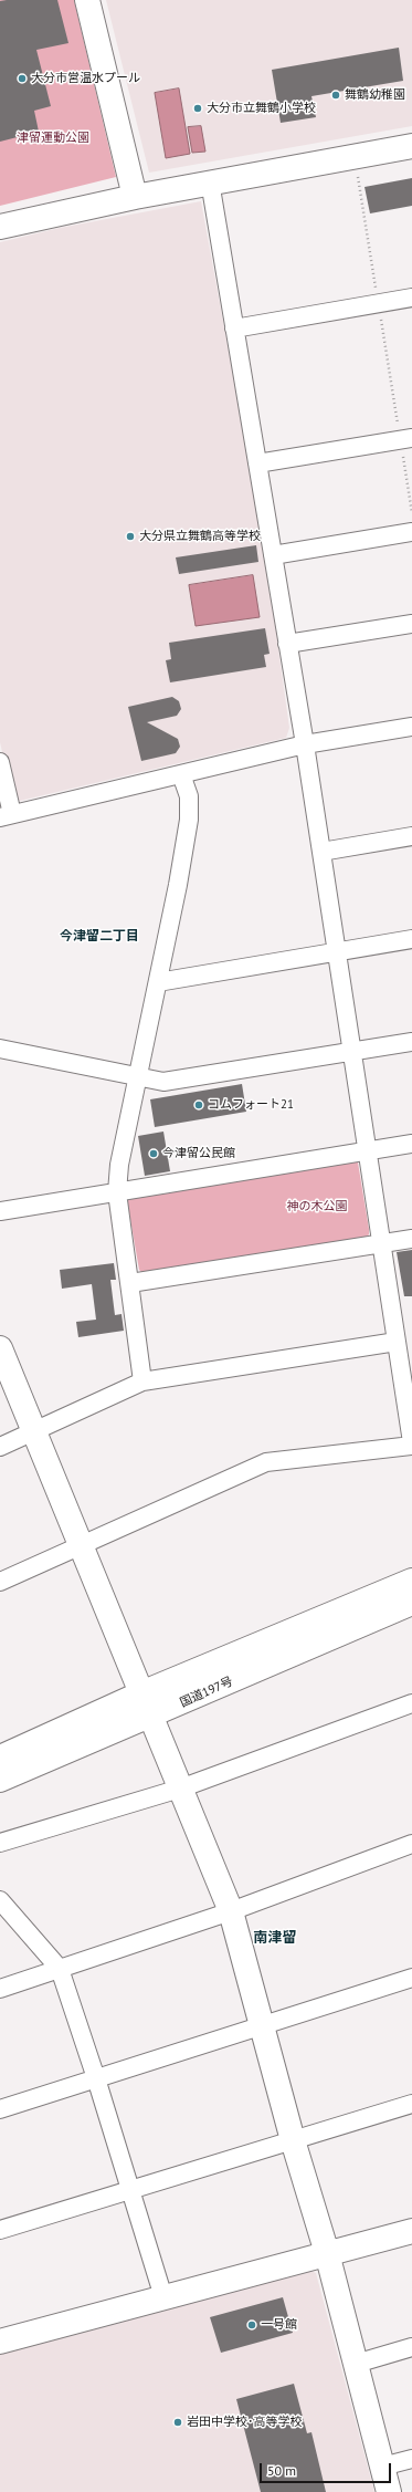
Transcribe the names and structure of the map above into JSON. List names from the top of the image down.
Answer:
{
  "streets": {
    "main road": ["国道197号"]
  },
  "districts": ["今津留二丁目", "南津留"],
  "parks": ["津留運動公園", "神の木公園"],
  "places": [
    "大分市営温水プール",
    "舞鶴幼稚園",
    "大分市立舞鶴小学校",
    "大分県立舞鶴高等学校",
    "コムフォート21",
    "今津留公民館",
    "一号館",
    "岩田中学校･高等学校"
  ],
  "scale_bar": "50 m"
}
